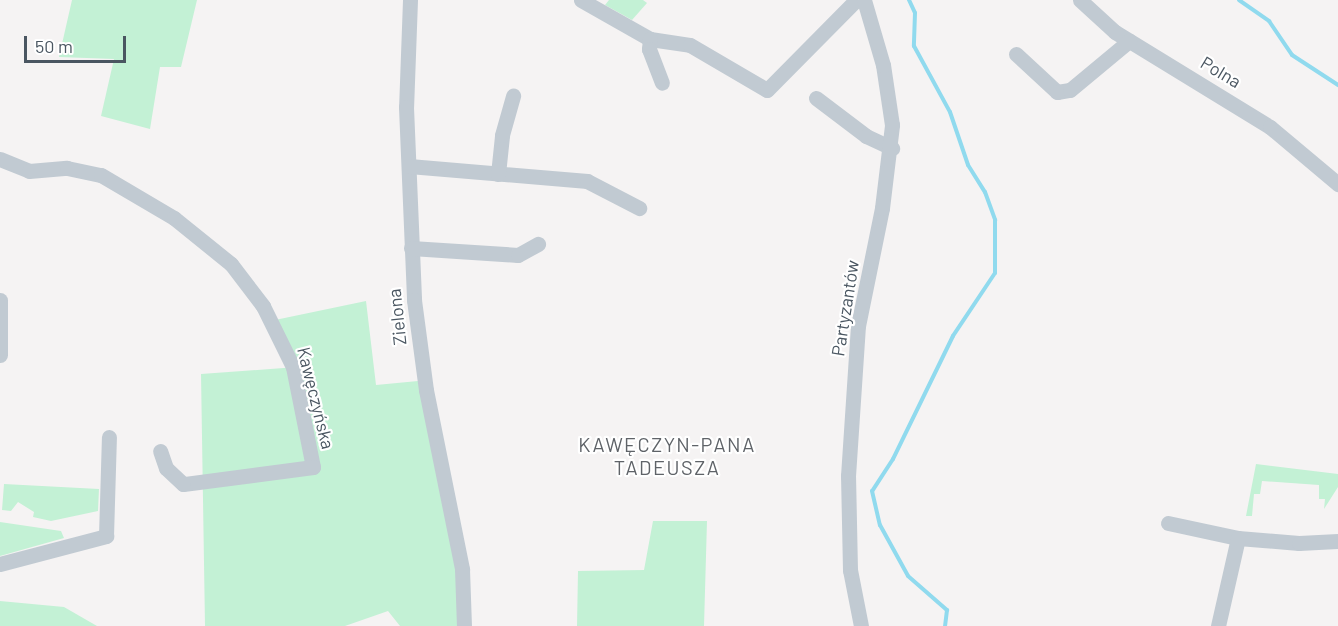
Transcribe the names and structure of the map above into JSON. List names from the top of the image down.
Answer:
{
  "streets": {
    "street": [
      "Polna",
      "Partyzantów",
      "Zielona",
      "Kawęczyńska"
    ]
  },
  "districts": ["KAWĘCZYN-PANA TADEUSZA"],
  "scale_bar": "50 m"
}
